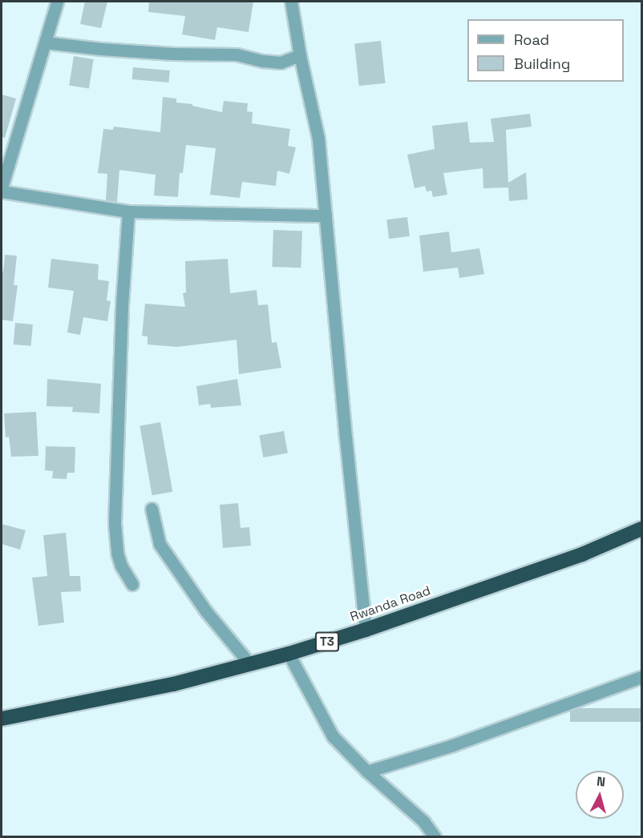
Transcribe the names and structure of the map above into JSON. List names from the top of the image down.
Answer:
{
  "streets": {
    "highway": ["Rwanda Road", "T3"]
  },
  "legend": ["Road", "Building"],
  "north": "top"
}
